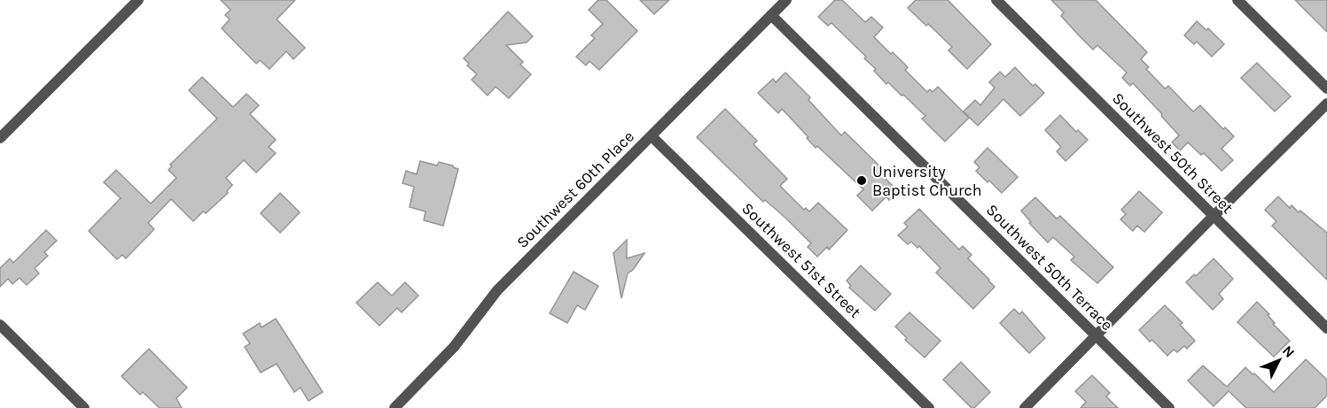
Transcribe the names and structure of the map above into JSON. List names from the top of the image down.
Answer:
{
  "streets": {
    "street": [
      "Southwest 50th Street",
      "Southwest 60th Place",
      "Southwest 51st Street",
      "Southwest 50th Terrace"
    ]
  },
  "crossings": [
    ["Southwest 60th Place", "Southwest 51st Street"],
    ["Southwest 60th Place", "Southwest 50th Terrace"]
  ],
  "places": ["University Baptist Church"],
  "north": "top right"
}
